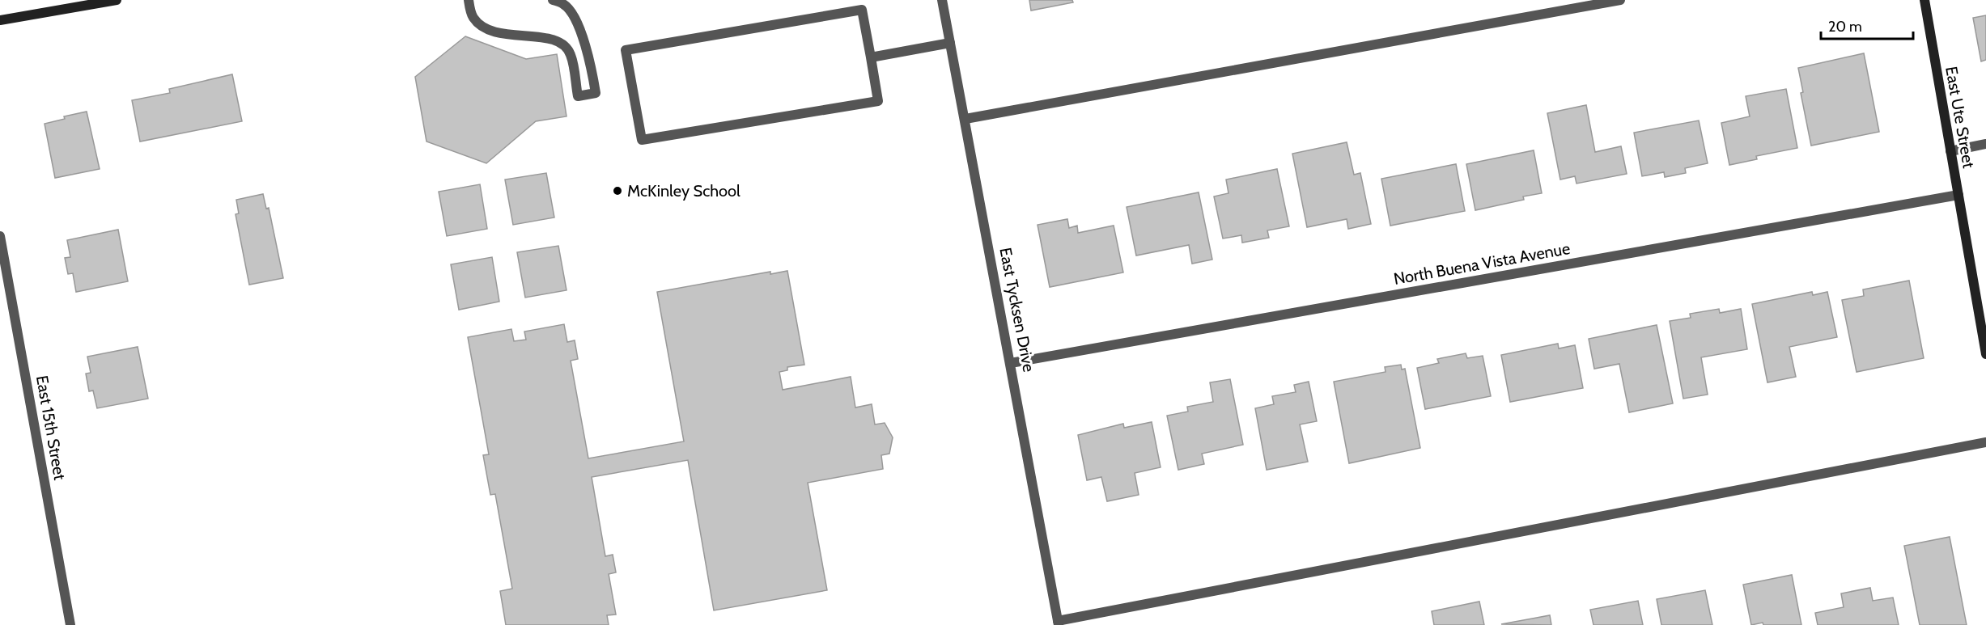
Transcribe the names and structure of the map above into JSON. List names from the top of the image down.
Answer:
{
  "streets": {
    "street": [
      "East Ute Street",
      "North Buena Vista Avenue",
      "East Tycksen Drive",
      "East 15th Street"
    ]
  },
  "crossings": [
    ["East Ute Street", "North Buena Vista Avenue"],
    ["North Buena Vista Avenue", "East Tycksen Drive"]
  ],
  "places": ["McKinley School"],
  "scale_bar": "20 m"
}
